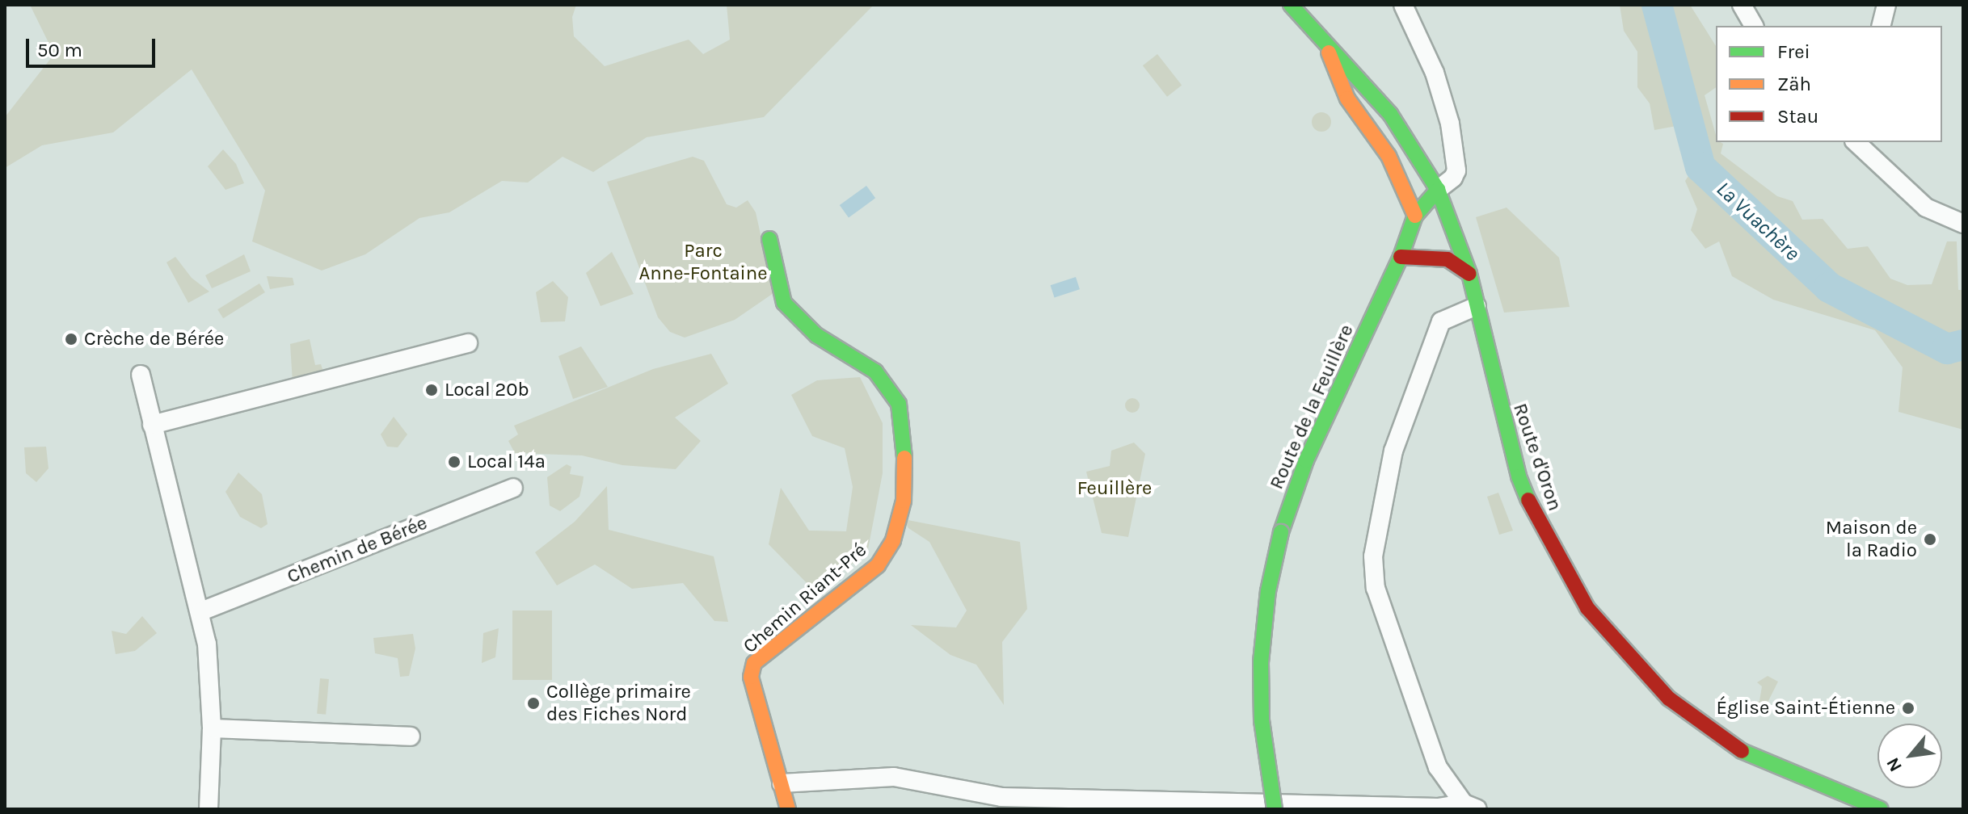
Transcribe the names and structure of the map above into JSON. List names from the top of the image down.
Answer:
{
  "streets": {
    "street": [
      "Route de la Feuillère",
      "Route d'Oron",
      "Chemin de Bérée",
      "Chemin Riant-Pré"
    ]
  },
  "crossings": [
    ["Route de la Feuillère", "Route d'Oron"]
  ],
  "water": ["La Vuachère"],
  "parks": ["Parc Anne-Fontaine", "Feuillère"],
  "places": [
    "Crèche de Bérée",
    "Local 20b",
    "Local 14a",
    "Maison de la Radio",
    "Collège primaire des Fiches Nord",
    "Église Saint-Étienne"
  ],
  "legend": ["Frei", "Zäh", "Stau"],
  "scale_bar": "50 m",
  "north": "bottom left"
}
